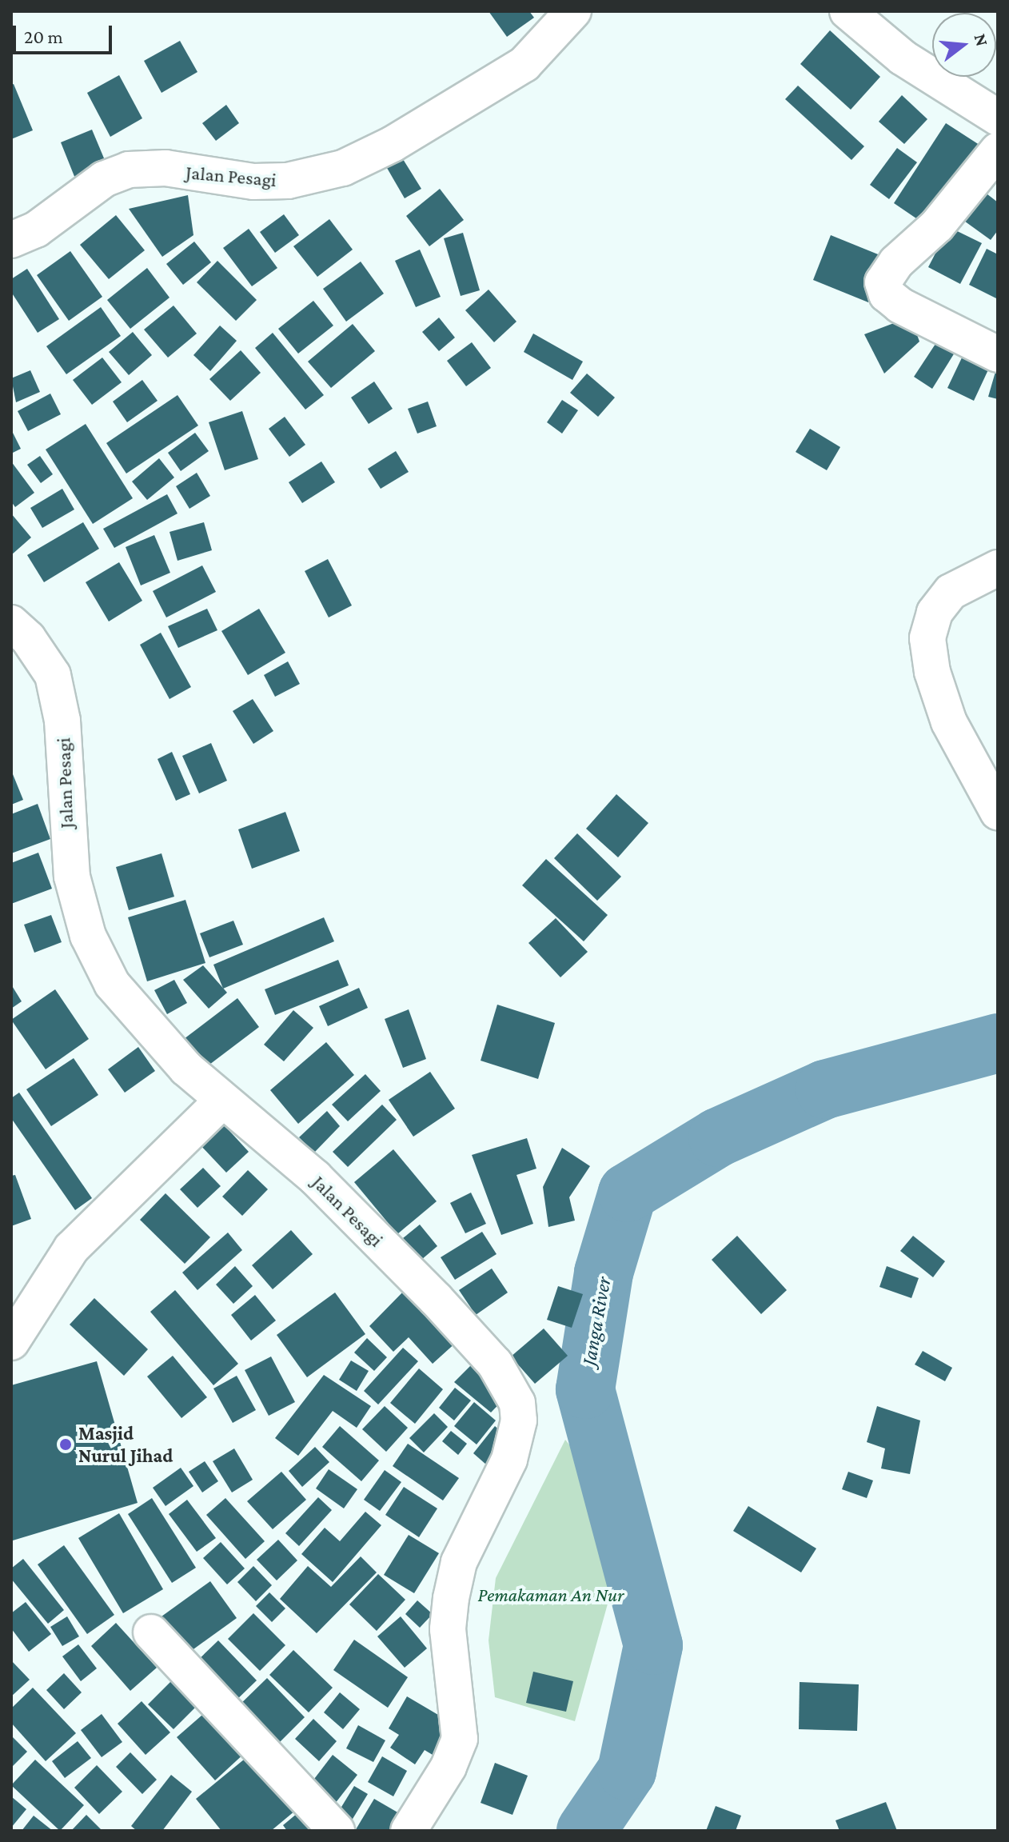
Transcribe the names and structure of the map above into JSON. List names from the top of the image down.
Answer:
{
  "streets": {
    "street": ["Jalan Pesagi"]
  },
  "water": ["Janga River"],
  "parks": ["Pemakaman An Nur"],
  "places": ["Masjid Nurul Jihad"],
  "scale_bar": "20 m",
  "north": "right"
}
